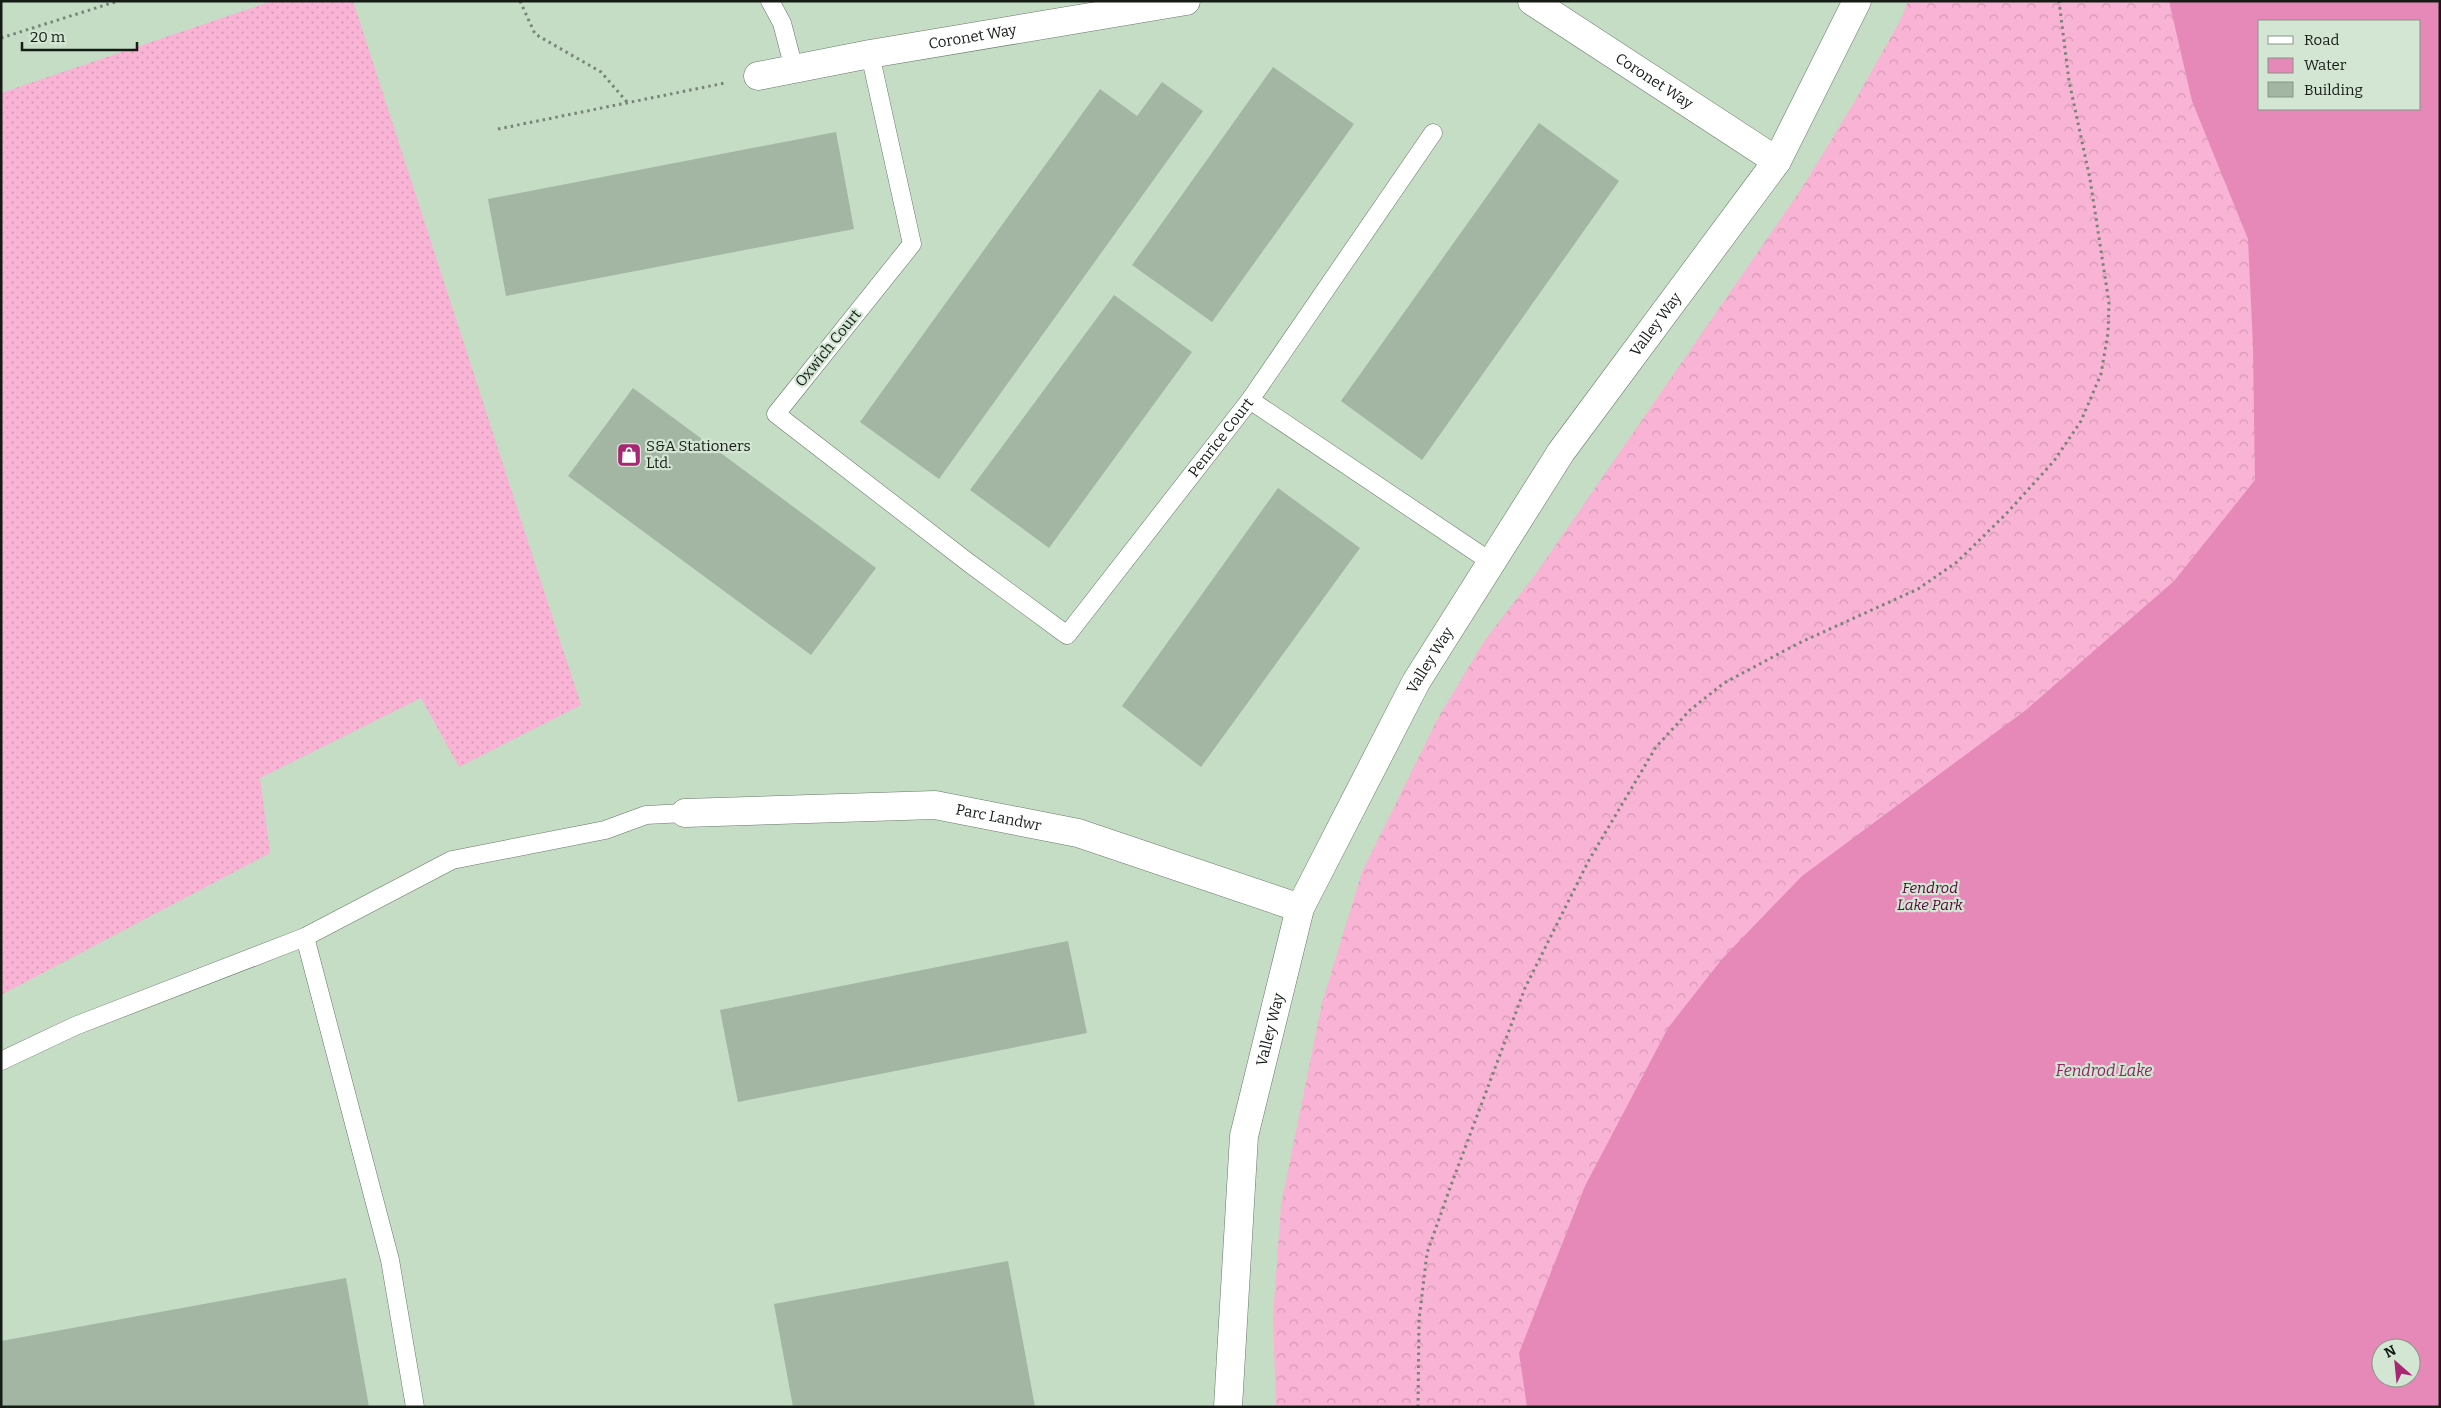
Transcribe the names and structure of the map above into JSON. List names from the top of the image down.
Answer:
{
  "streets": {
    "street": ["Coronet Way", "Valley Way", "Parc Landwr"],
    "lane": ["Oxwich Court", "Penrice Court"]
  },
  "crossings": [
    ["Coronet Way", "Valley Way"],
    ["Coronet Way", "Oxwich Court"],
    ["Valley Way", "Parc Landwr"],
    ["Oxwich Court", "Penrice Court"]
  ],
  "water": ["Fendrod Lake"],
  "parks": ["Fendrod Lake Park"],
  "places": {
    "shop": ["S&A Stationers Ltd."]
  },
  "legend": ["Road", "Water", "Building"],
  "scale_bar": "20 m",
  "north": "top left"
}
